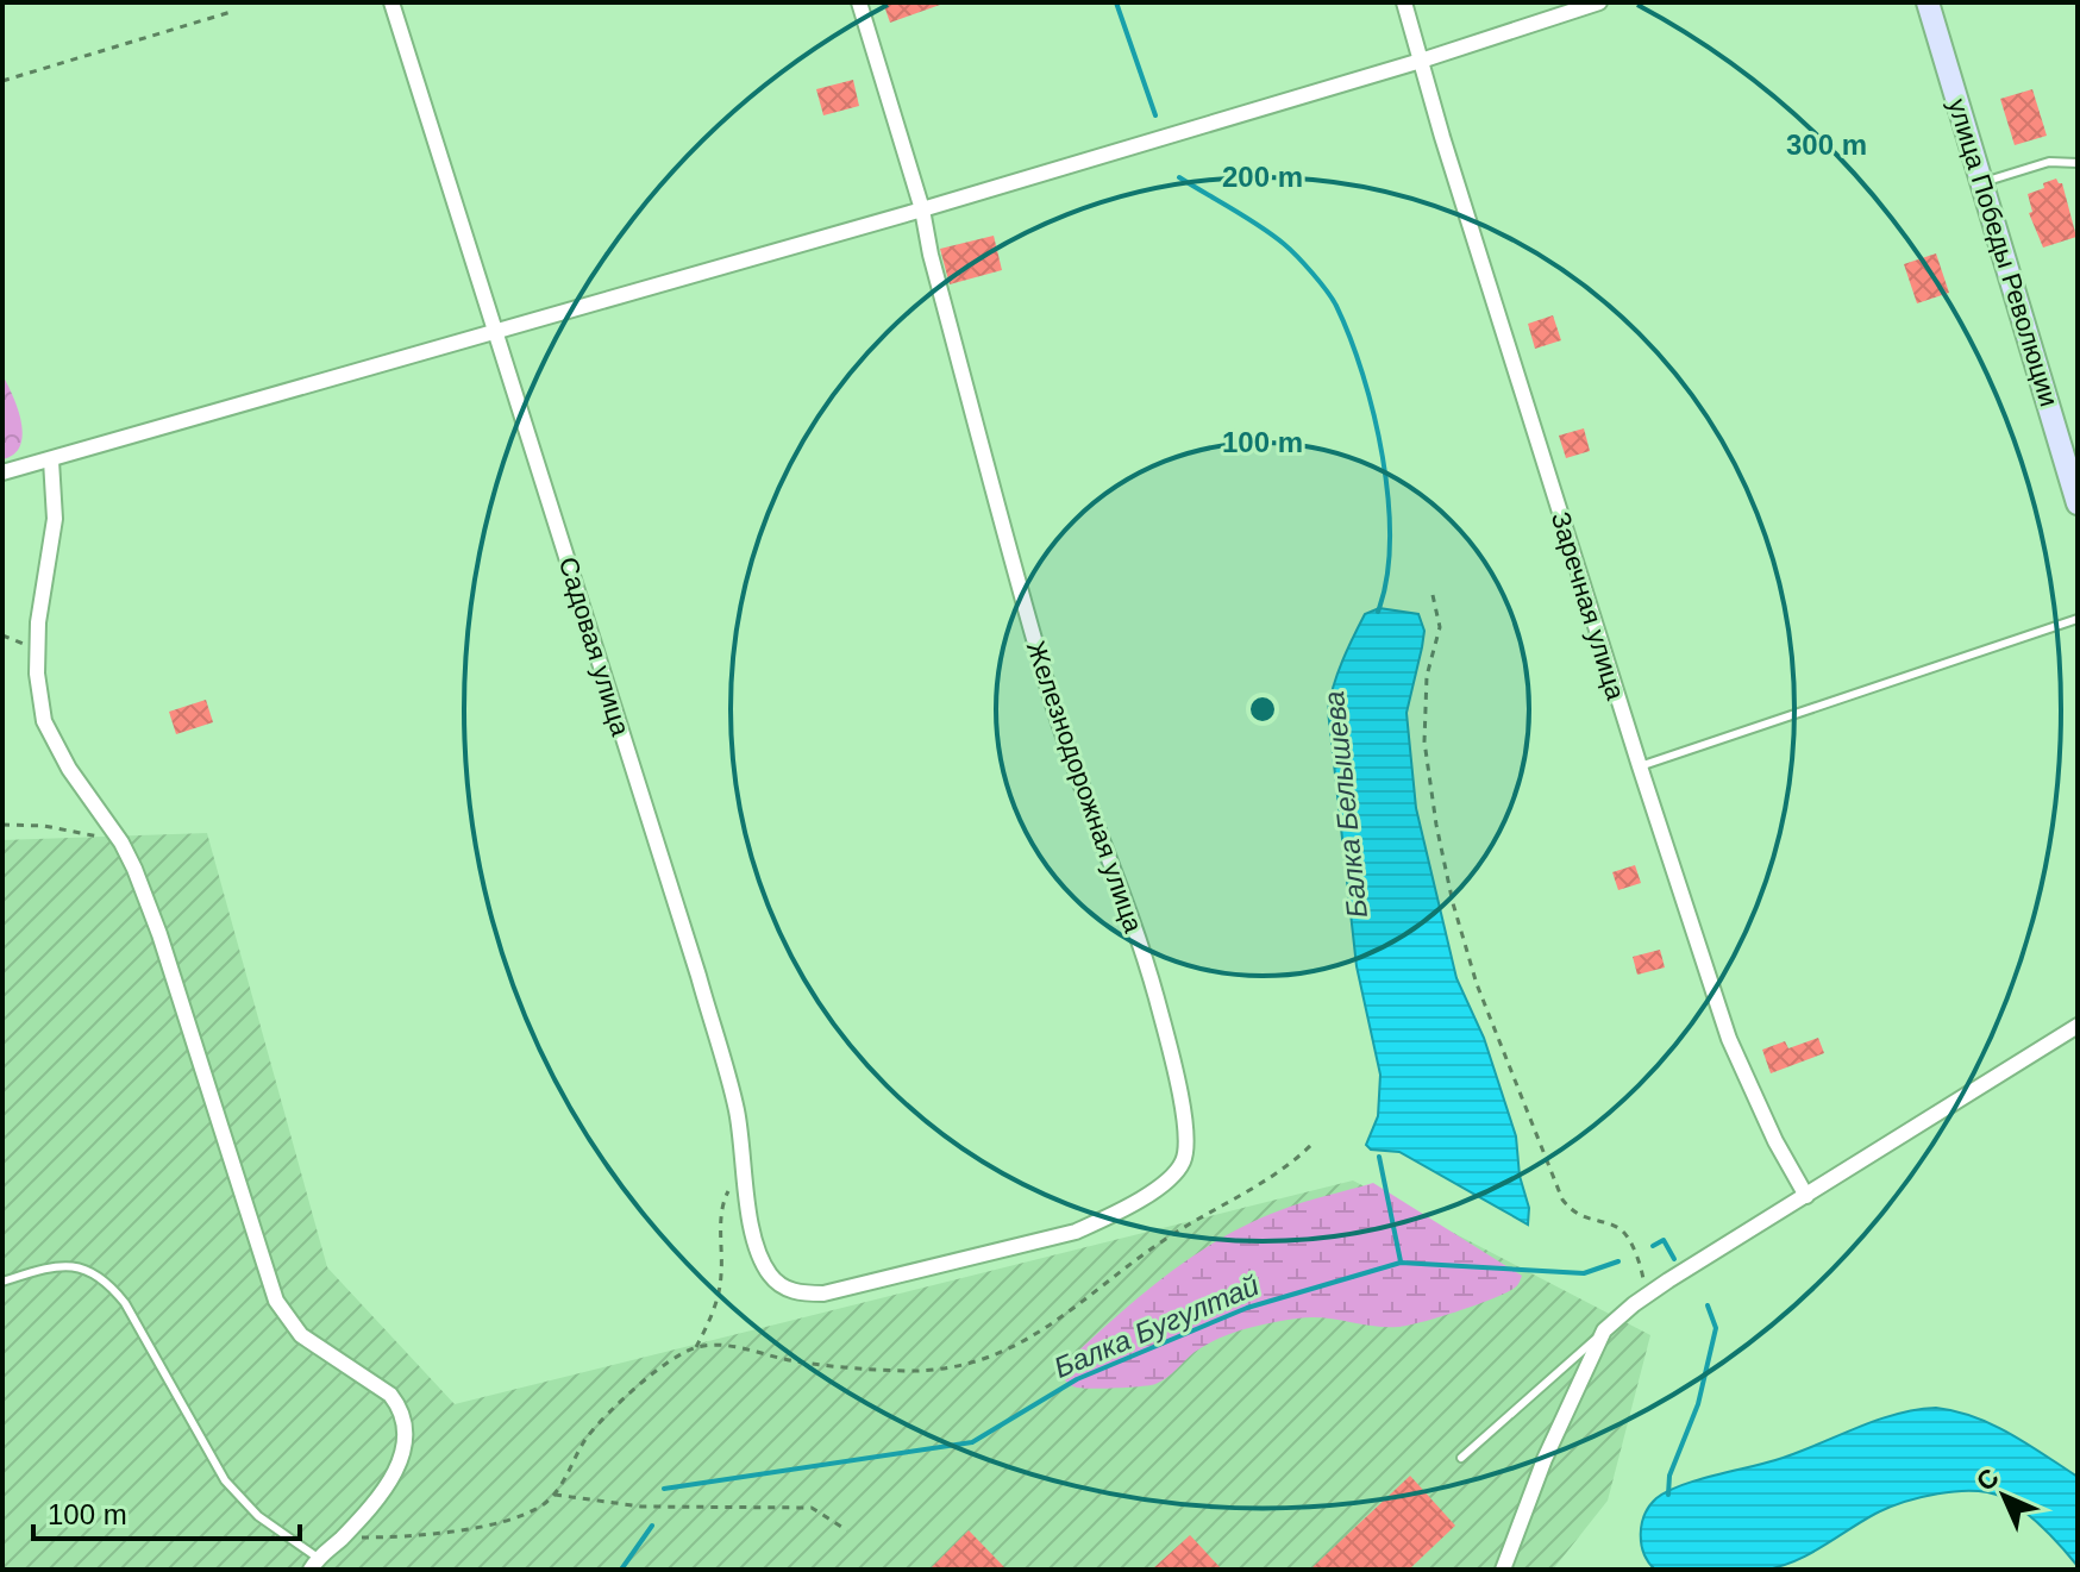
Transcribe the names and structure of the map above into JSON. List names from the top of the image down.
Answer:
{
  "streets": {
    "street": [
      "улица Победы Революции",
      "Заречная улица",
      "Садовая улица",
      "Железнодорожная улица"
    ]
  },
  "crossings": [
    ["Садовая улица", "Железнодорожная улица"]
  ],
  "water": ["Балка Белышева", "Балка Бугултай"],
  "scale_bar": "100 m",
  "north": "top left",
  "rings": ["300 m", "200 m", "100 m"]
}
